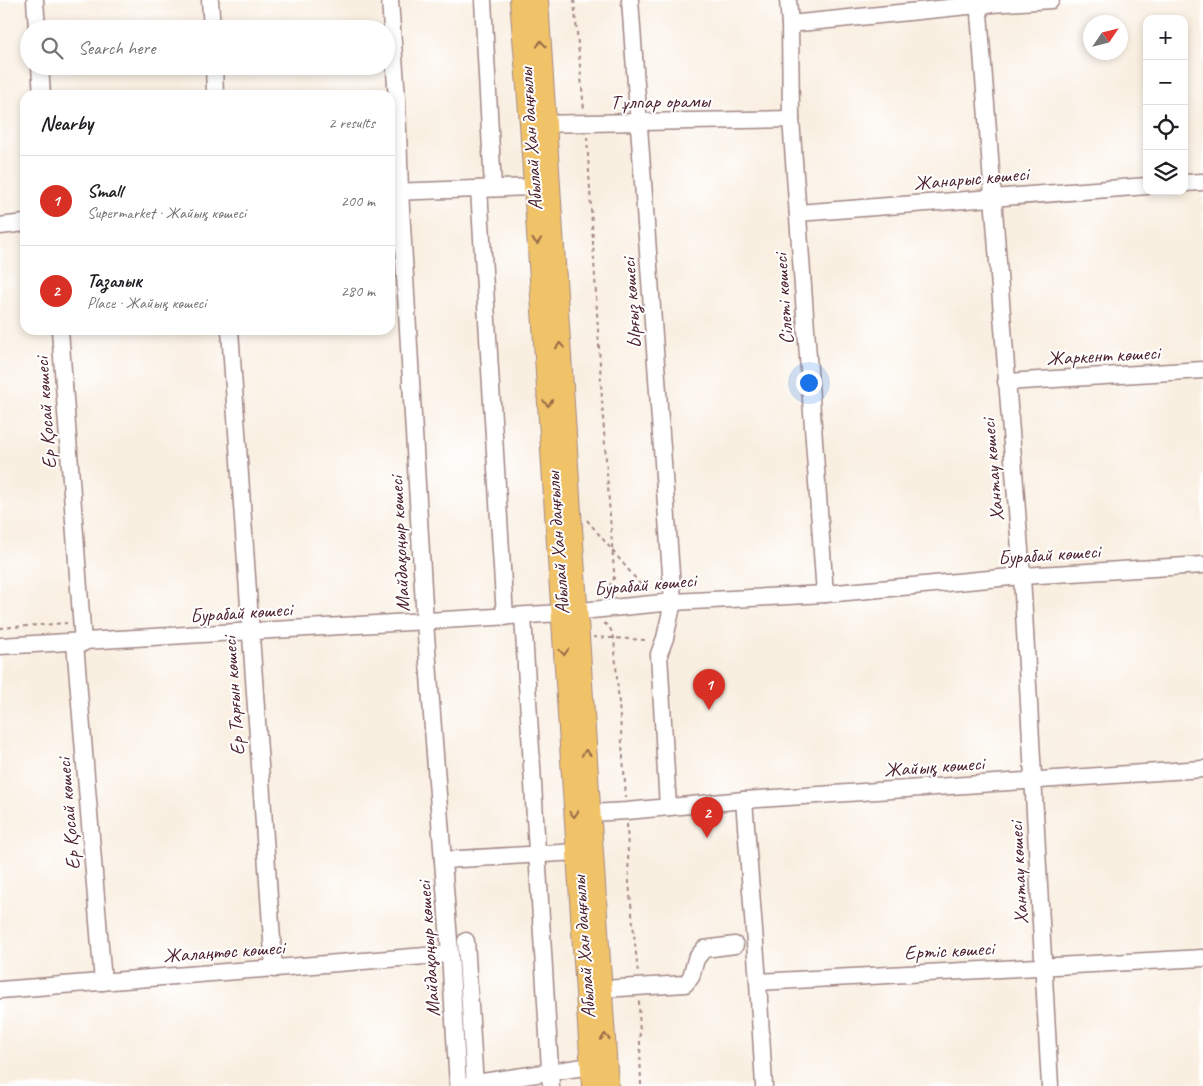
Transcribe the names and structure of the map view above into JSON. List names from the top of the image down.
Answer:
{
  "streets": {
    "main road": ["Абылай Хан даңғылы"],
    "street": [
      "Тұлпар орамы",
      "Жанарыс көшесі",
      "Сілеті көшесі",
      "Ырғыз көшесі",
      "Жаркент көшесі",
      "Ер Қосай көшесі",
      "Хантау көшесі",
      "Майдақоңыр көшесі",
      "Бурабай көшесі",
      "Ер Тарғын көшесі",
      "Жайық көшесі",
      "Ертіс көшесі",
      "Жалаңтөс көшесі"
    ]
  },
  "crossings": [
    ["Тұлпар орамы", "Абылай Хан даңғылы"],
    ["Тұлпар орамы", "Сілеті көшесі"],
    ["Тұлпар орамы", "Ырғыз көшесі"],
    ["Абылай Хан даңғылы", "Бурабай көшесі"],
    ["Абылай Хан даңғылы", "Жайық көшесі"],
    ["Жанарыс көшесі", "Сілеті көшесі"],
    ["Жанарыс көшесі", "Хантау көшесі"],
    ["Сілеті көшесі", "Бурабай көшесі"],
    ["Ырғыз көшесі", "Бурабай көшесі"],
    ["Ырғыз көшесі", "Жайық көшесі"],
    ["Жаркент көшесі", "Хантау көшесі"],
    ["Ер Қосай көшесі", "Бурабай көшесі"],
    ["Ер Қосай көшесі", "Жалаңтөс көшесі"],
    ["Хантау көшесі", "Бурабай көшесі"],
    ["Хантау көшесі", "Жайық көшесі"],
    ["Хантау көшесі", "Ертіс көшесі"],
    ["Майдақоңыр көшесі", "Бурабай көшесі"],
    ["Майдақоңыр көшесі", "Жалаңтөс көшесі"],
    ["Бурабай көшесі", "Ер Тарғын көшесі"],
    ["Ер Тарғын көшесі", "Жалаңтөс көшесі"]
  ],
  "north": "top right",
  "page": {
    "map_buttons": ["+", "−"],
    "search": "Search here",
    "heading": ["Nearby", "2 results"],
    "list": [
      {
        "mark": "1",
        "name": "Small",
        "note": "Supermarket · Жайық көшесі",
        "value": "200 m"
      },
      {
        "mark": "2",
        "name": "Тазалык",
        "note": "Place · Жайық көшесі",
        "value": "280 m"
      }
    ],
    "pins": ["1", "2"]
  }
}
